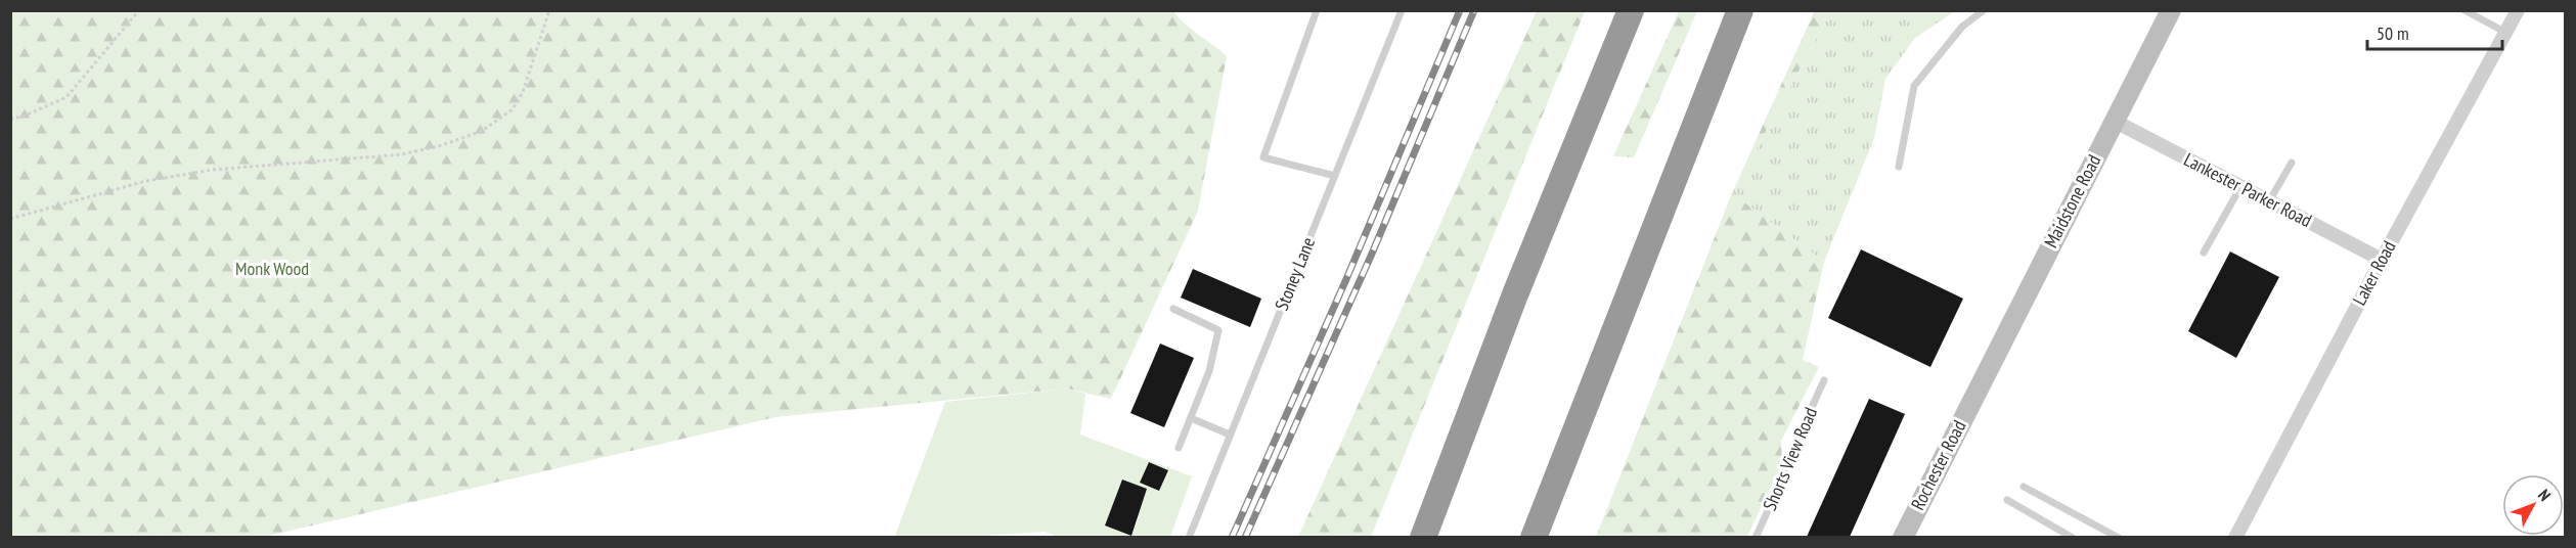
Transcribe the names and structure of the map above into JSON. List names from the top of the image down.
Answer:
{
  "streets": {
    "main road": ["Maidstone Road", "Rochester Road"],
    "street": ["Lankester Parker Road", "Laker Road"],
    "lane": ["Stoney Lane", "Shorts View Road"]
  },
  "crossings": [
    ["Lankester Parker Road", "Maidstone Road"],
    ["Lankester Parker Road", "Laker Road"],
    ["Maidstone Road", "Rochester Road"]
  ],
  "parks": ["Monk Wood"],
  "scale_bar": "50 m",
  "north": "top right"
}
